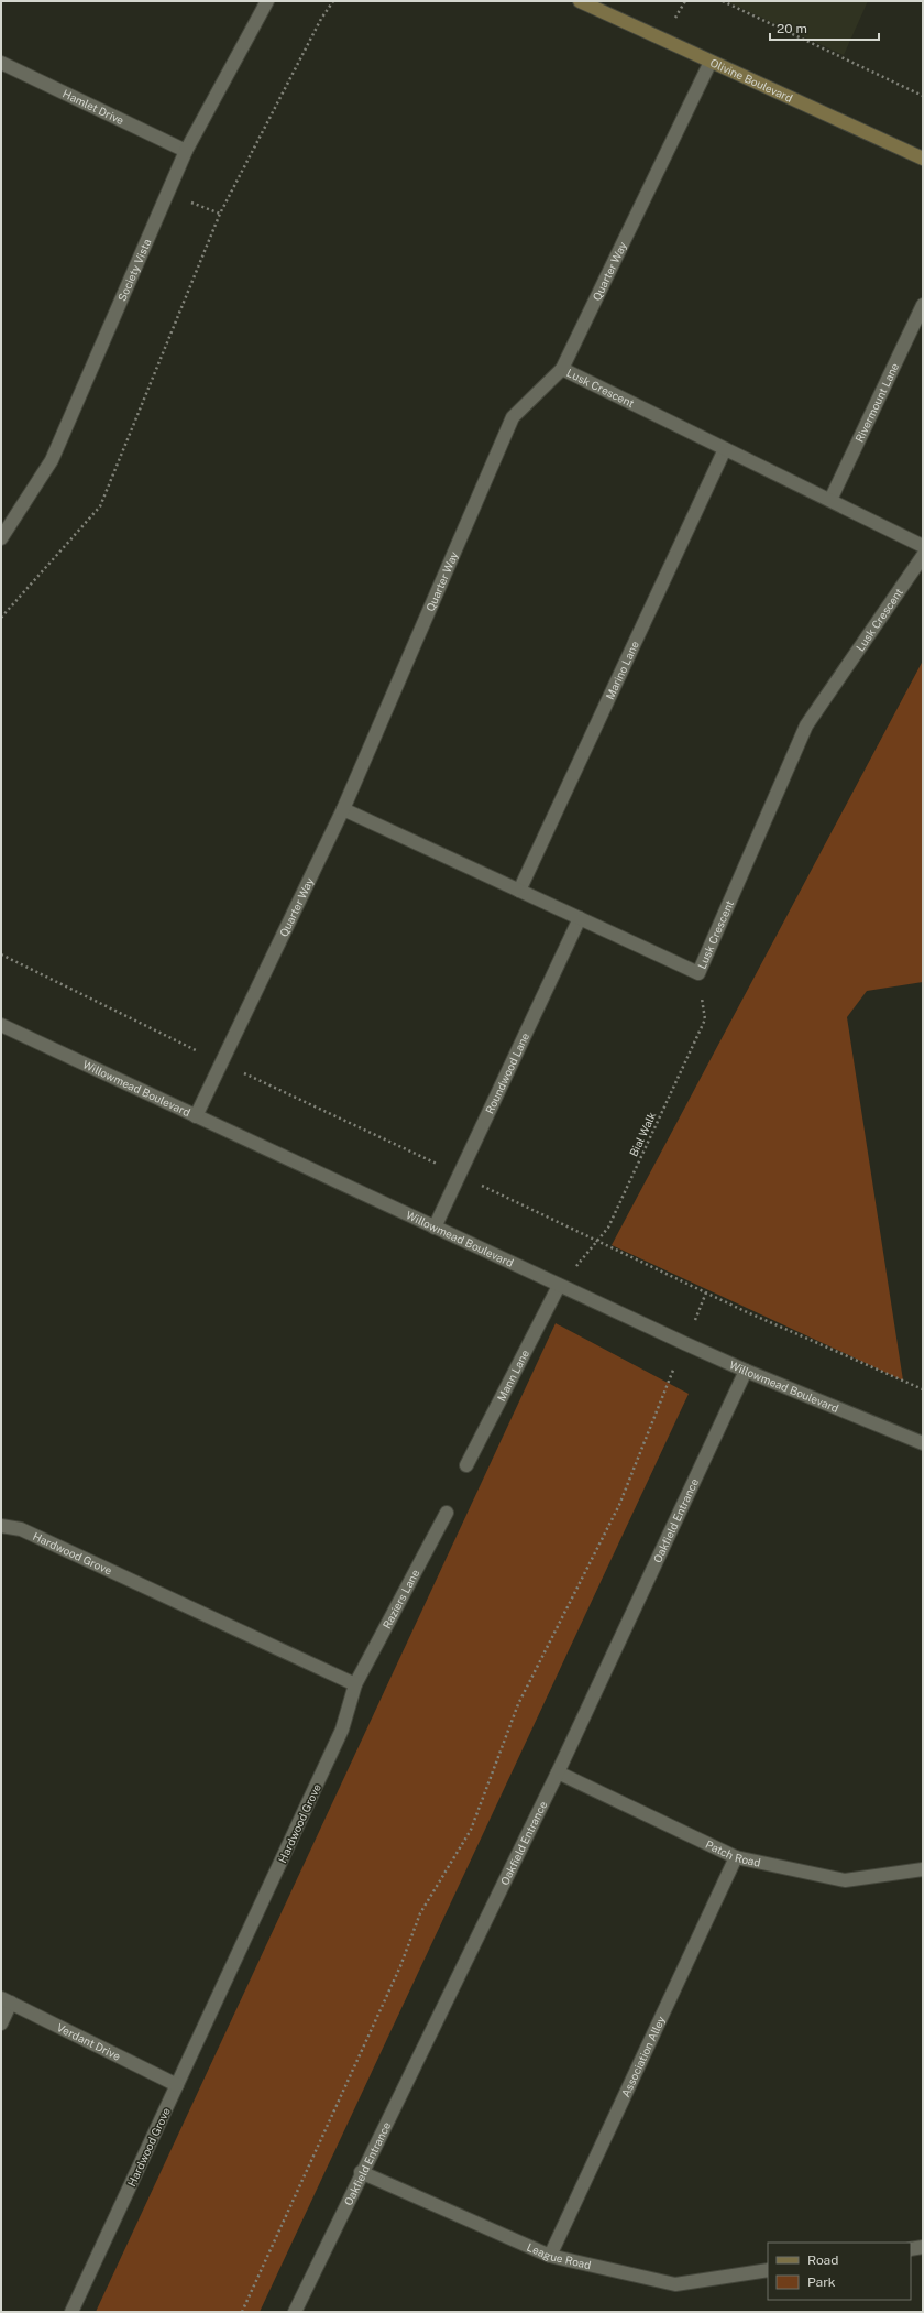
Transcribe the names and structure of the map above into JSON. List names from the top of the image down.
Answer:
{
  "streets": {
    "street": [
      "Olivine Boulevard",
      "Hamlet Drive",
      "Society Vista",
      "Quarter Way",
      "Lusk Crescent",
      "Rivermount Lane",
      "Marino Lane",
      "Roundwood Lane",
      "Willowmead Boulevard",
      "Mann Lane",
      "Oakfield Entrance",
      "Hardwood Grove",
      "Raziers Lane",
      "Patch Road",
      "Verdant Drive",
      "Association Alley",
      "League Road"
    ],
    "path": ["Bial Walk"]
  },
  "crossings": [
    ["Olivine Boulevard", "Quarter Way"],
    ["Hamlet Drive", "Society Vista"],
    ["Quarter Way", "Lusk Crescent"],
    ["Quarter Way", "Willowmead Boulevard"],
    ["Lusk Crescent", "Rivermount Lane"],
    ["Lusk Crescent", "Marino Lane"],
    ["Lusk Crescent", "Roundwood Lane"],
    ["Lusk Crescent", "Bial Walk"],
    ["Roundwood Lane", "Willowmead Boulevard"],
    ["Willowmead Boulevard", "Bial Walk"],
    ["Willowmead Boulevard", "Mann Lane"],
    ["Willowmead Boulevard", "Oakfield Entrance"],
    ["Bial Walk", "Mann Lane"],
    ["Oakfield Entrance", "Patch Road"],
    ["Oakfield Entrance", "League Road"],
    ["Hardwood Grove", "Raziers Lane"],
    ["Hardwood Grove", "Verdant Drive"],
    ["Patch Road", "Association Alley"],
    ["Association Alley", "League Road"]
  ],
  "legend": ["Road", "Park"],
  "scale_bar": "20 m"
}
